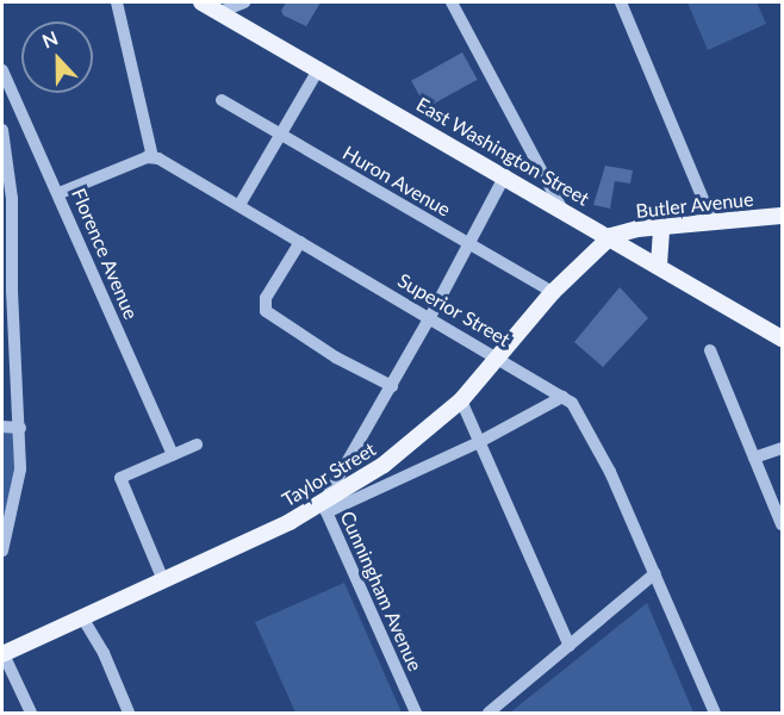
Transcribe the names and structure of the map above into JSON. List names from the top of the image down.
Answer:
{
  "streets": {
    "main road": ["East Washington Street", "Butler Avenue", "Taylor Street"],
    "street": [
      "Huron Avenue",
      "Florence Avenue",
      "Superior Street",
      "Cunningham Avenue"
    ]
  },
  "crossings": [
    ["East Washington Street", "Butler Avenue"],
    ["East Washington Street", "Taylor Street"],
    ["East Washington Street", "Cunningham Avenue"],
    ["Huron Avenue", "Taylor Street"],
    ["Huron Avenue", "Cunningham Avenue"],
    ["Butler Avenue", "Taylor Street"],
    ["Superior Street", "Taylor Street"],
    ["Superior Street", "Cunningham Avenue"],
    ["Taylor Street", "Cunningham Avenue"]
  ],
  "north": "top"
}
